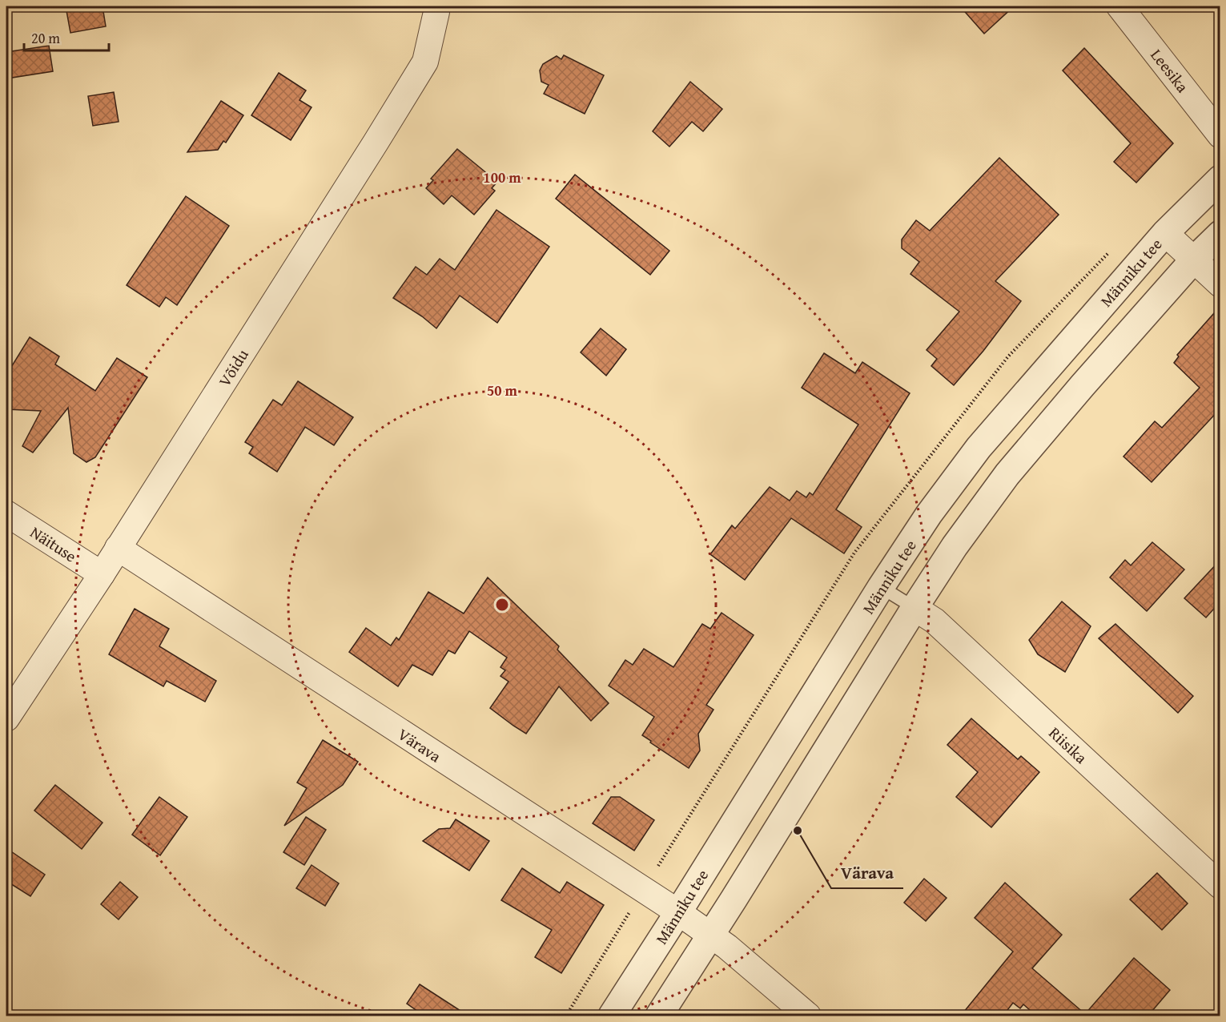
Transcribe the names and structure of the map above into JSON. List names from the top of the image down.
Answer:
{
  "streets": {
    "street": [
      "Leesika",
      "Männiku tee",
      "Võidu",
      "Näituse",
      "Värava",
      "Riisika"
    ]
  },
  "crossings": [
    ["Männiku tee", "Värava"],
    ["Võidu", "Näituse"],
    ["Võidu", "Värava"]
  ],
  "places": ["Värava"],
  "scale_bar": "20 m",
  "rings": ["100 m", "50 m"]
}
